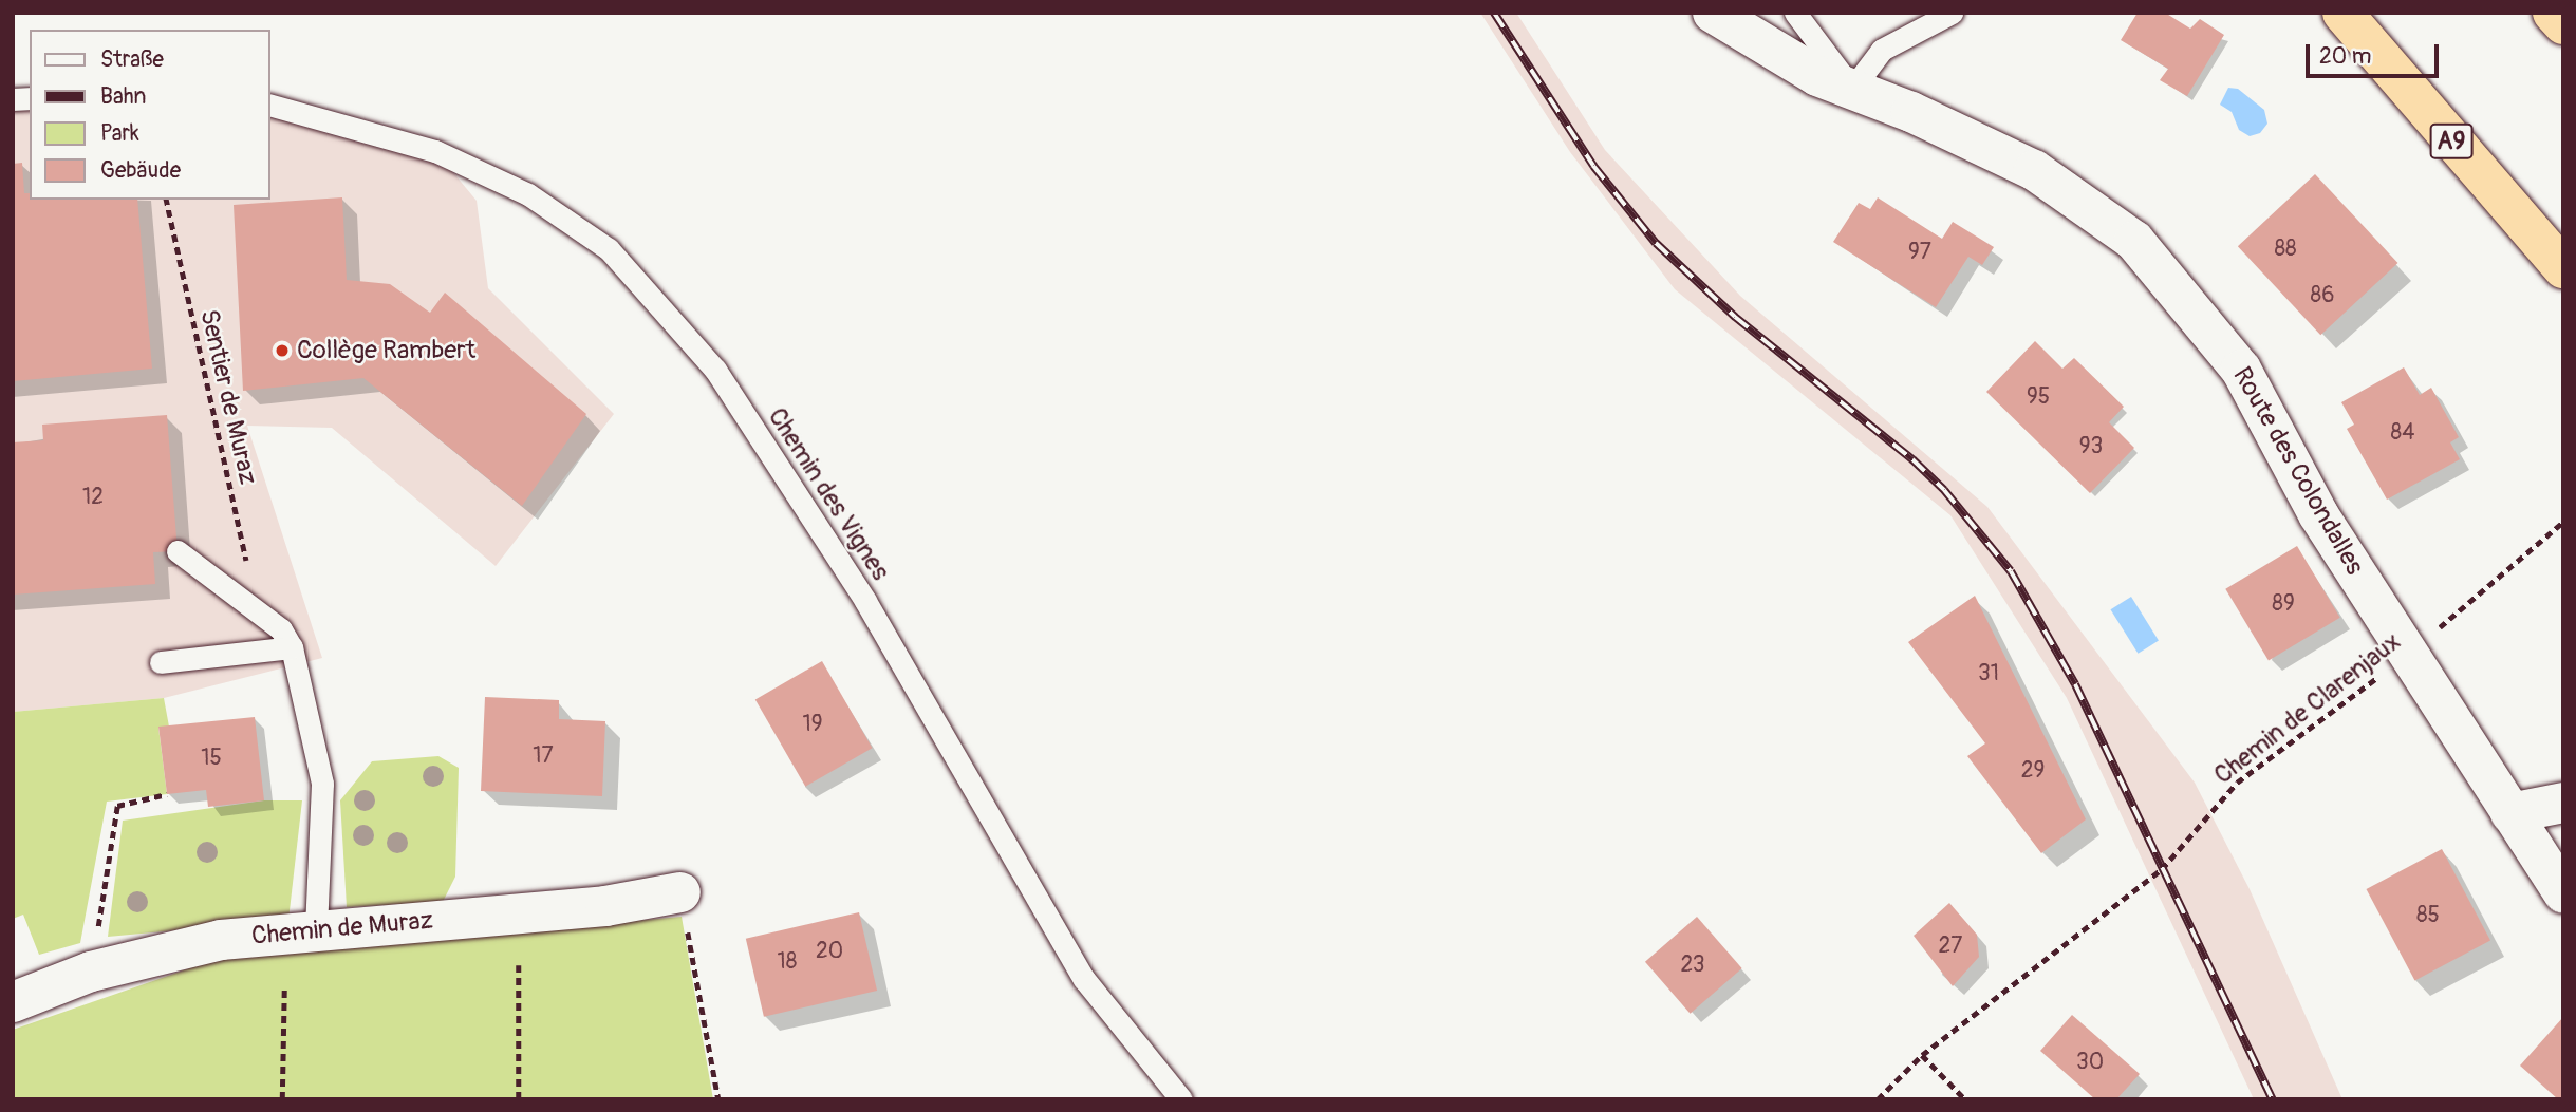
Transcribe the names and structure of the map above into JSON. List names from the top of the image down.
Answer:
{
  "streets": {
    "highway": ["A9"],
    "street": ["Route des Colondalles", "Chemin de Muraz"],
    "lane": ["Chemin des Vignes"],
    "path": ["Sentier de Muraz", "Chemin de Clarenjaux"]
  },
  "crossings": [
    ["Route des Colondalles", "Chemin de Clarenjaux"]
  ],
  "places": ["Collège Rambert"],
  "house_numbers": [
    "88",
    "97",
    "86",
    "95",
    "84",
    "93",
    "12",
    "89",
    "31",
    "19",
    "17",
    "15",
    "29",
    "85",
    "27",
    "20",
    "18",
    "23",
    "30"
  ],
  "legend": [
    "Straße",
    "Bahn",
    "Park",
    "Gebäude"
  ],
  "scale_bar": "20 m"
}
